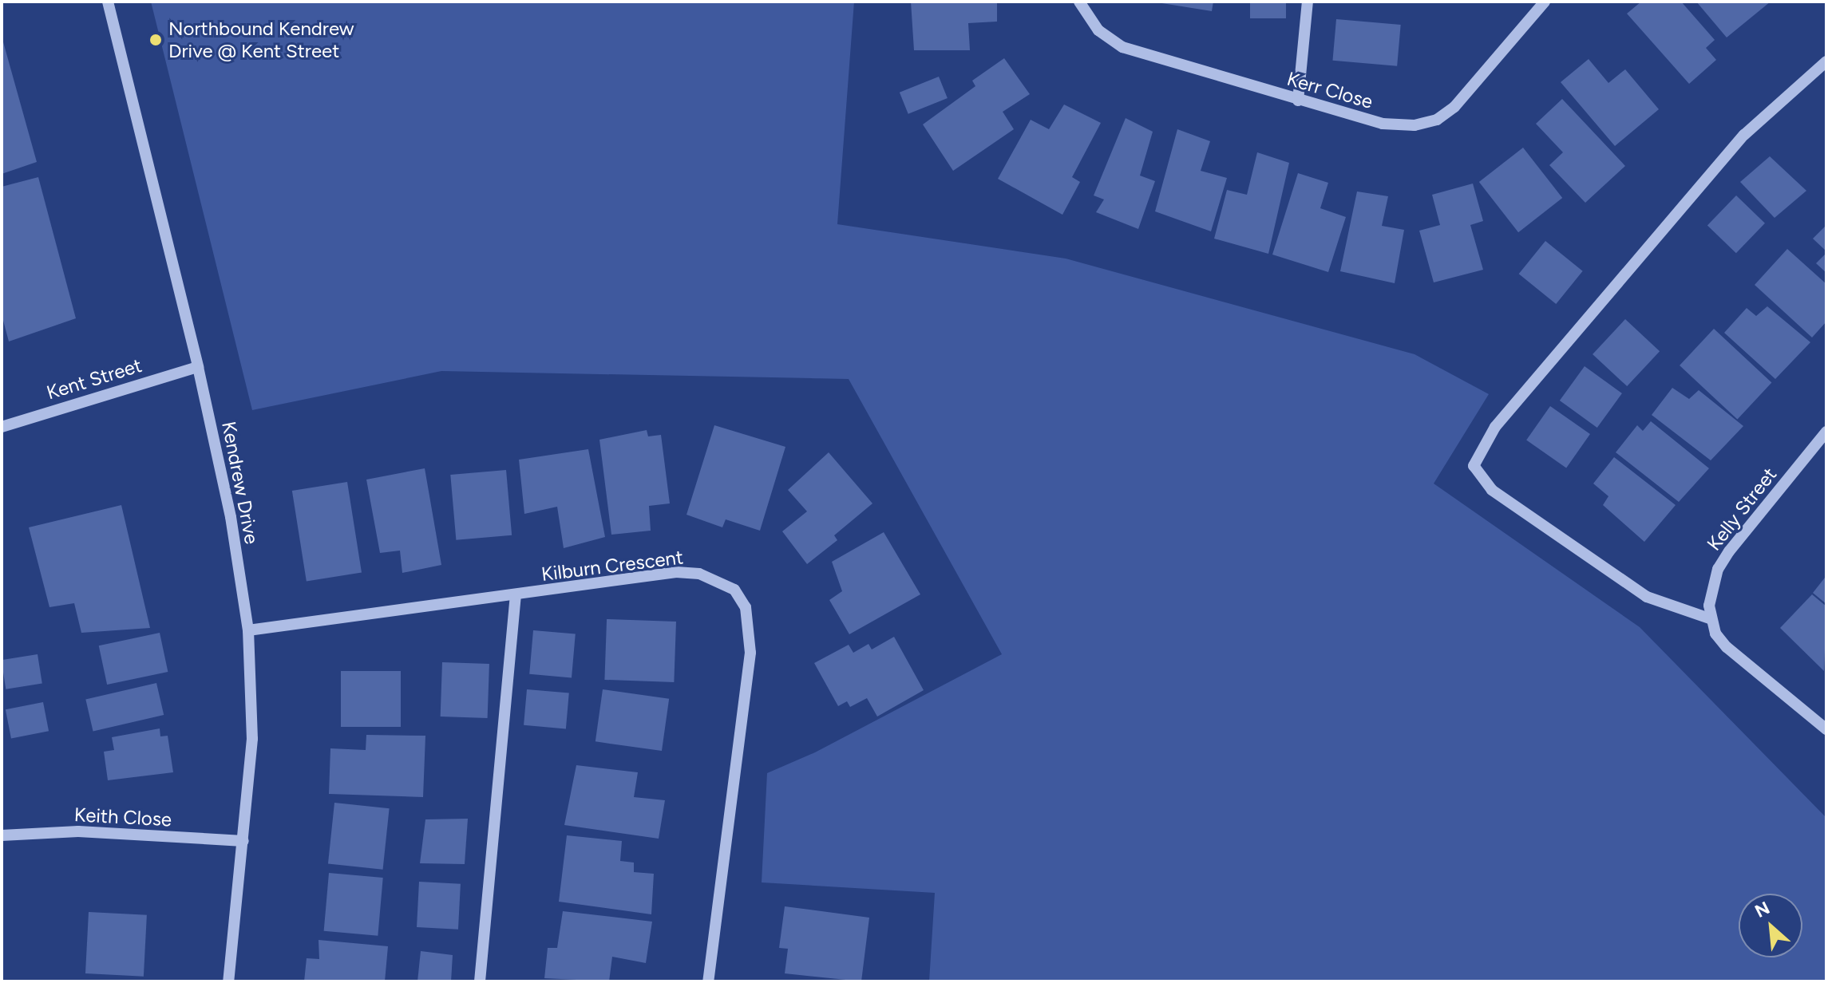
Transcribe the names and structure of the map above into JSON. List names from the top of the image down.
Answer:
{
  "streets": {
    "street": [
      "Kerr Close",
      "Kent Street",
      "Kendrew Drive",
      "Kelly Street",
      "Kilburn Crescent",
      "Keith Close"
    ]
  },
  "crossings": [
    ["Kent Street", "Kendrew Drive"],
    ["Kendrew Drive", "Kilburn Crescent"],
    ["Kendrew Drive", "Keith Close"]
  ],
  "places": ["Northbound Kendrew Drive @ Kent Street"],
  "north": "top left"
}
